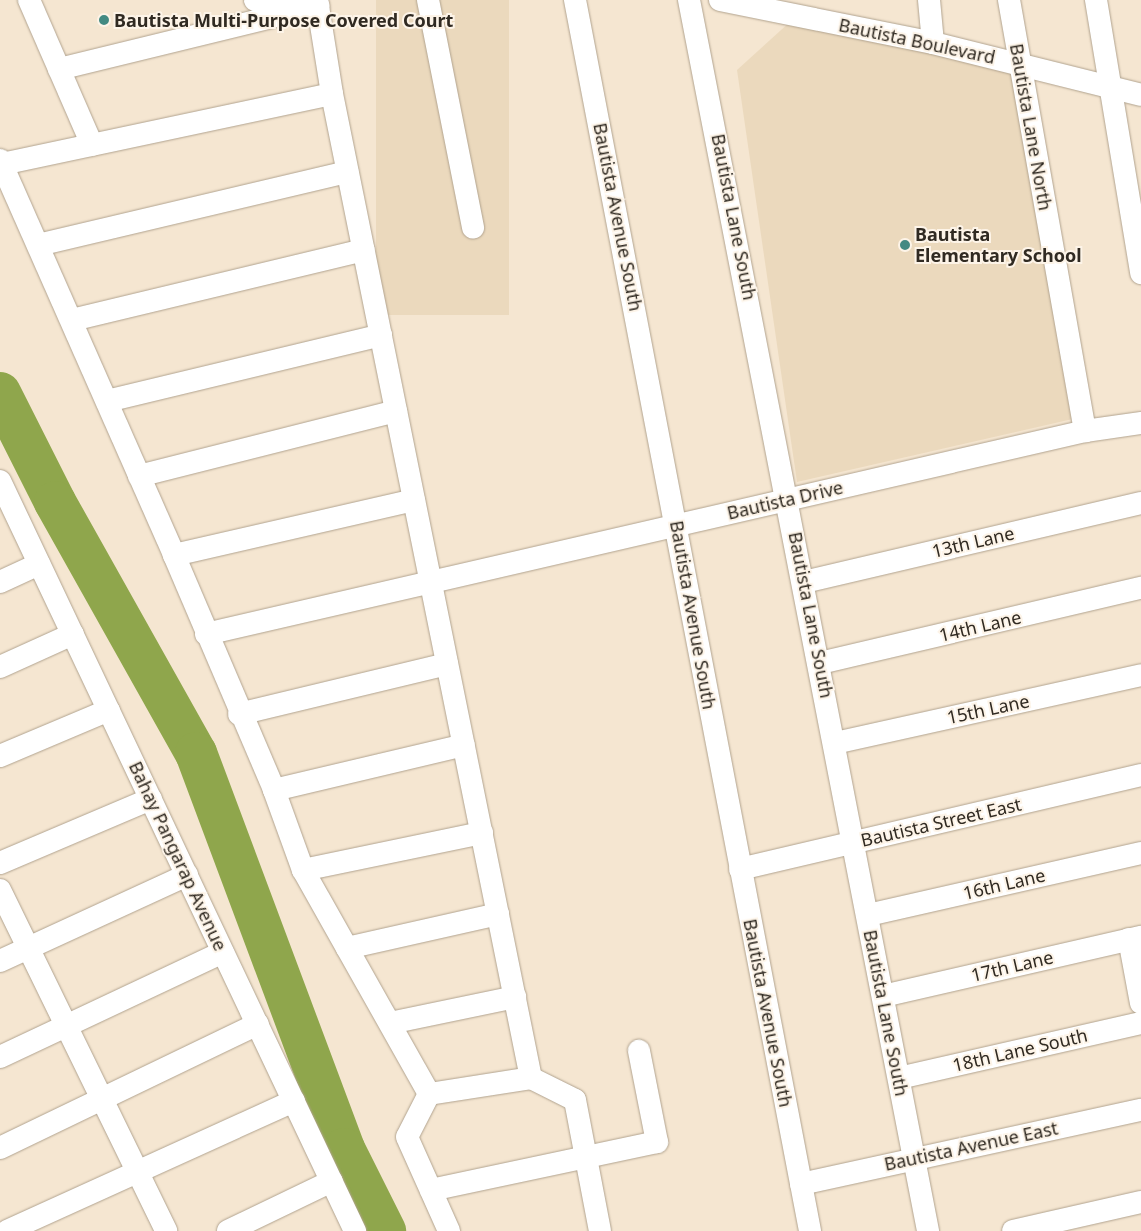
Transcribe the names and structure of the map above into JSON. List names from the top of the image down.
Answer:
{
  "streets": {
    "street": [
      "Bautista Boulevard",
      "Bautista Lane North",
      "Bautista Avenue South",
      "Bautista Lane South",
      "Bautista Drive",
      "13th Lane",
      "14th Lane",
      "15th Lane",
      "Bautista Street East",
      "Bahay Pangarap Avenue",
      "16th Lane",
      "17th Lane",
      "18th Lane South",
      "Bautista Avenue East"
    ]
  },
  "crossings": [
    ["Bautista Boulevard", "Bautista Lane North"],
    ["Bautista Lane North", "Bautista Drive"],
    ["Bautista Avenue South", "Bautista Drive"],
    ["Bautista Avenue South", "Bautista Street East"],
    ["Bautista Avenue South", "Bautista Avenue East"],
    ["Bautista Lane South", "Bautista Drive"],
    ["Bautista Lane South", "13th Lane"],
    ["Bautista Lane South", "14th Lane"],
    ["Bautista Lane South", "15th Lane"],
    ["Bautista Lane South", "Bautista Street East"],
    ["Bautista Lane South", "16th Lane"],
    ["Bautista Lane South", "17th Lane"],
    ["Bautista Lane South", "18th Lane South"],
    ["Bautista Lane South", "Bautista Avenue East"]
  ],
  "places": ["Bautista Multi-Purpose Covered Court", "Bautista Elementary School"]
}
